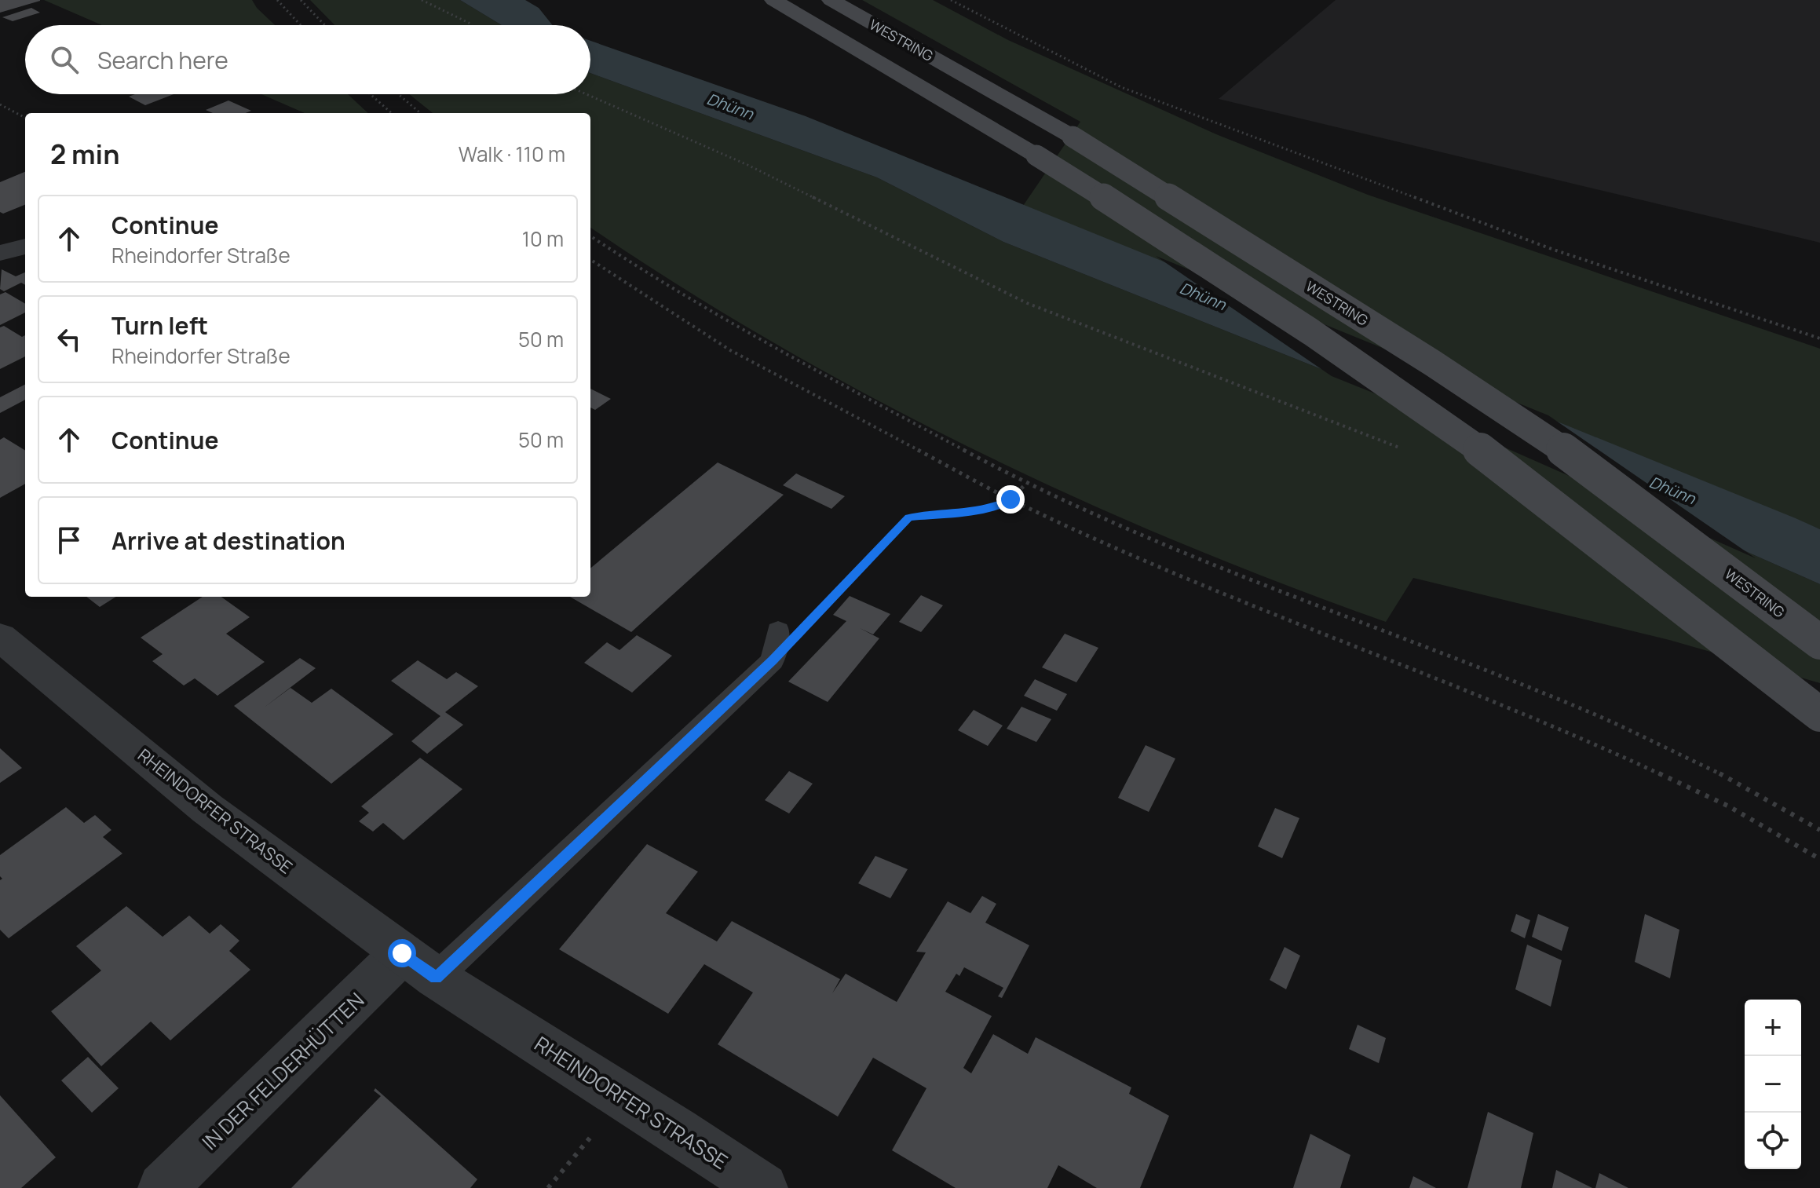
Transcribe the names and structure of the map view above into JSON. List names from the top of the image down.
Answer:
{
  "streets": {
    "main road": ["WESTRING"],
    "street": ["RHEINDORFER STRASSE", "IN DER FELDERHÜTTEN"]
  },
  "crossings": [
    ["RHEINDORFER STRASSE", "IN DER FELDERHÜTTEN"]
  ],
  "water": ["Dhünn"],
  "page": {
    "search": "Search here",
    "heading": ["2 min", "Walk · 110 m"],
    "list": [
      ["Continue", "Rheindorfer Straße", "10 m"],
      ["Turn left", "Rheindorfer Straße", "50 m"],
      ["Continue", "50 m"],
      "Arrive at destination"
    ],
    "map_buttons": ["+", "−"]
  }
}
